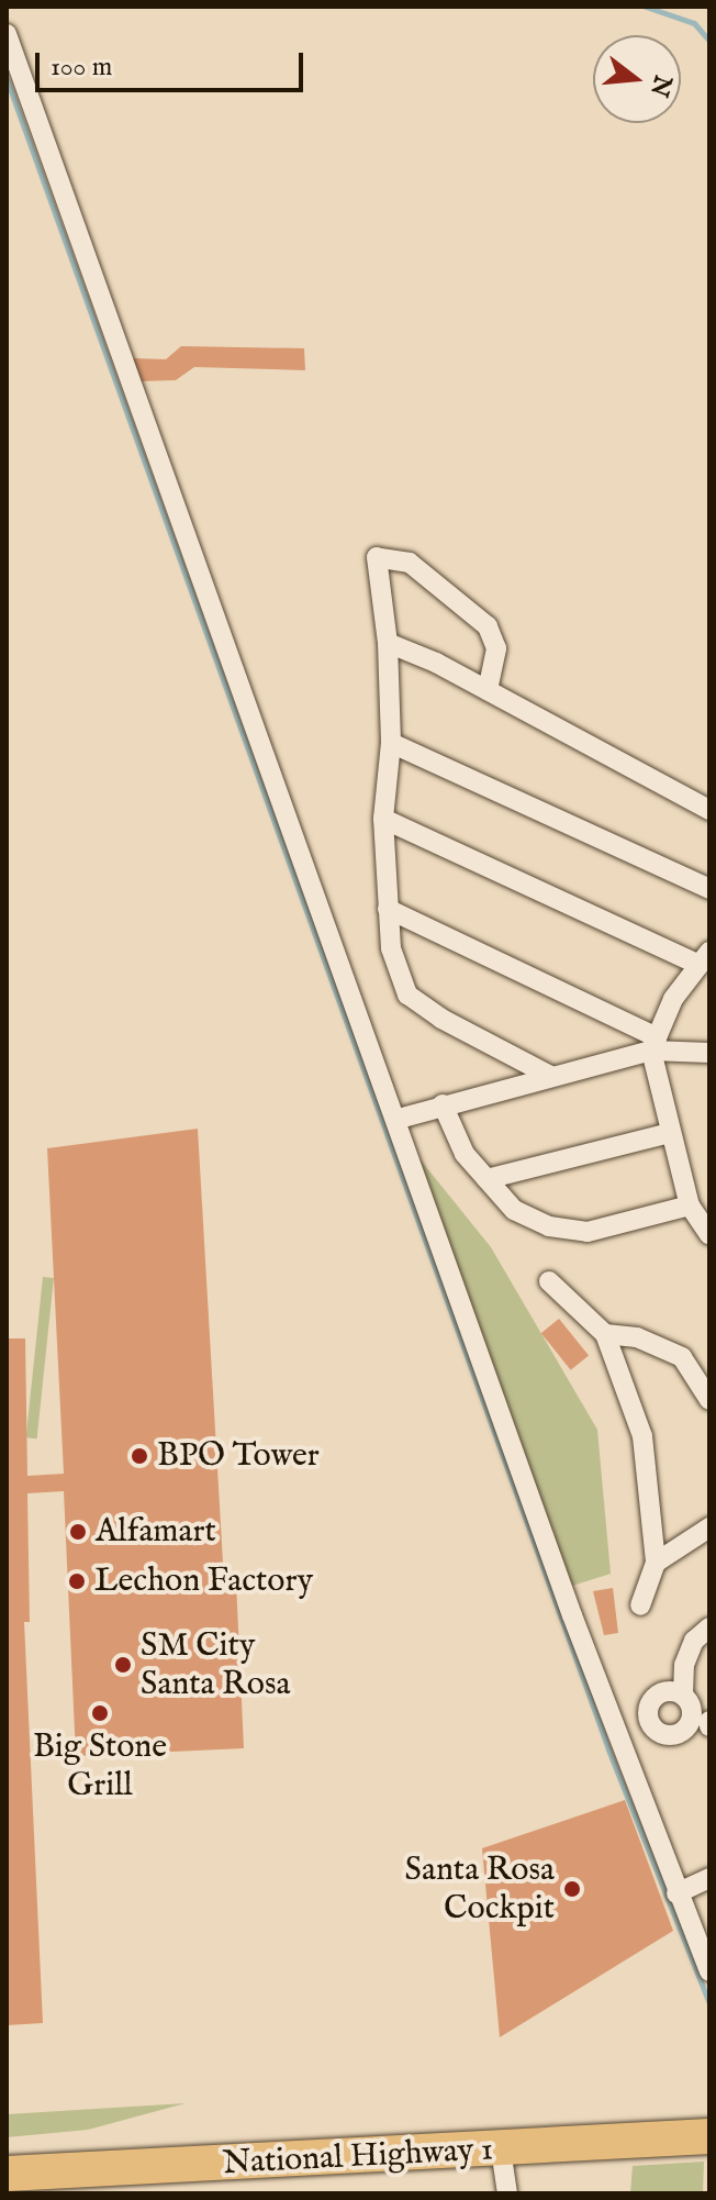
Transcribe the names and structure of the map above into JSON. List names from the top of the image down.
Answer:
{
  "streets": {
    "highway": ["National Highway 1"]
  },
  "places": [
    "BPO Tower",
    "Alfamart",
    "Lechon Factory",
    "SM City Santa Rosa",
    "Big Stone Grill",
    "Santa Rosa Cockpit"
  ],
  "scale_bar": "100 m",
  "north": "right"
}
